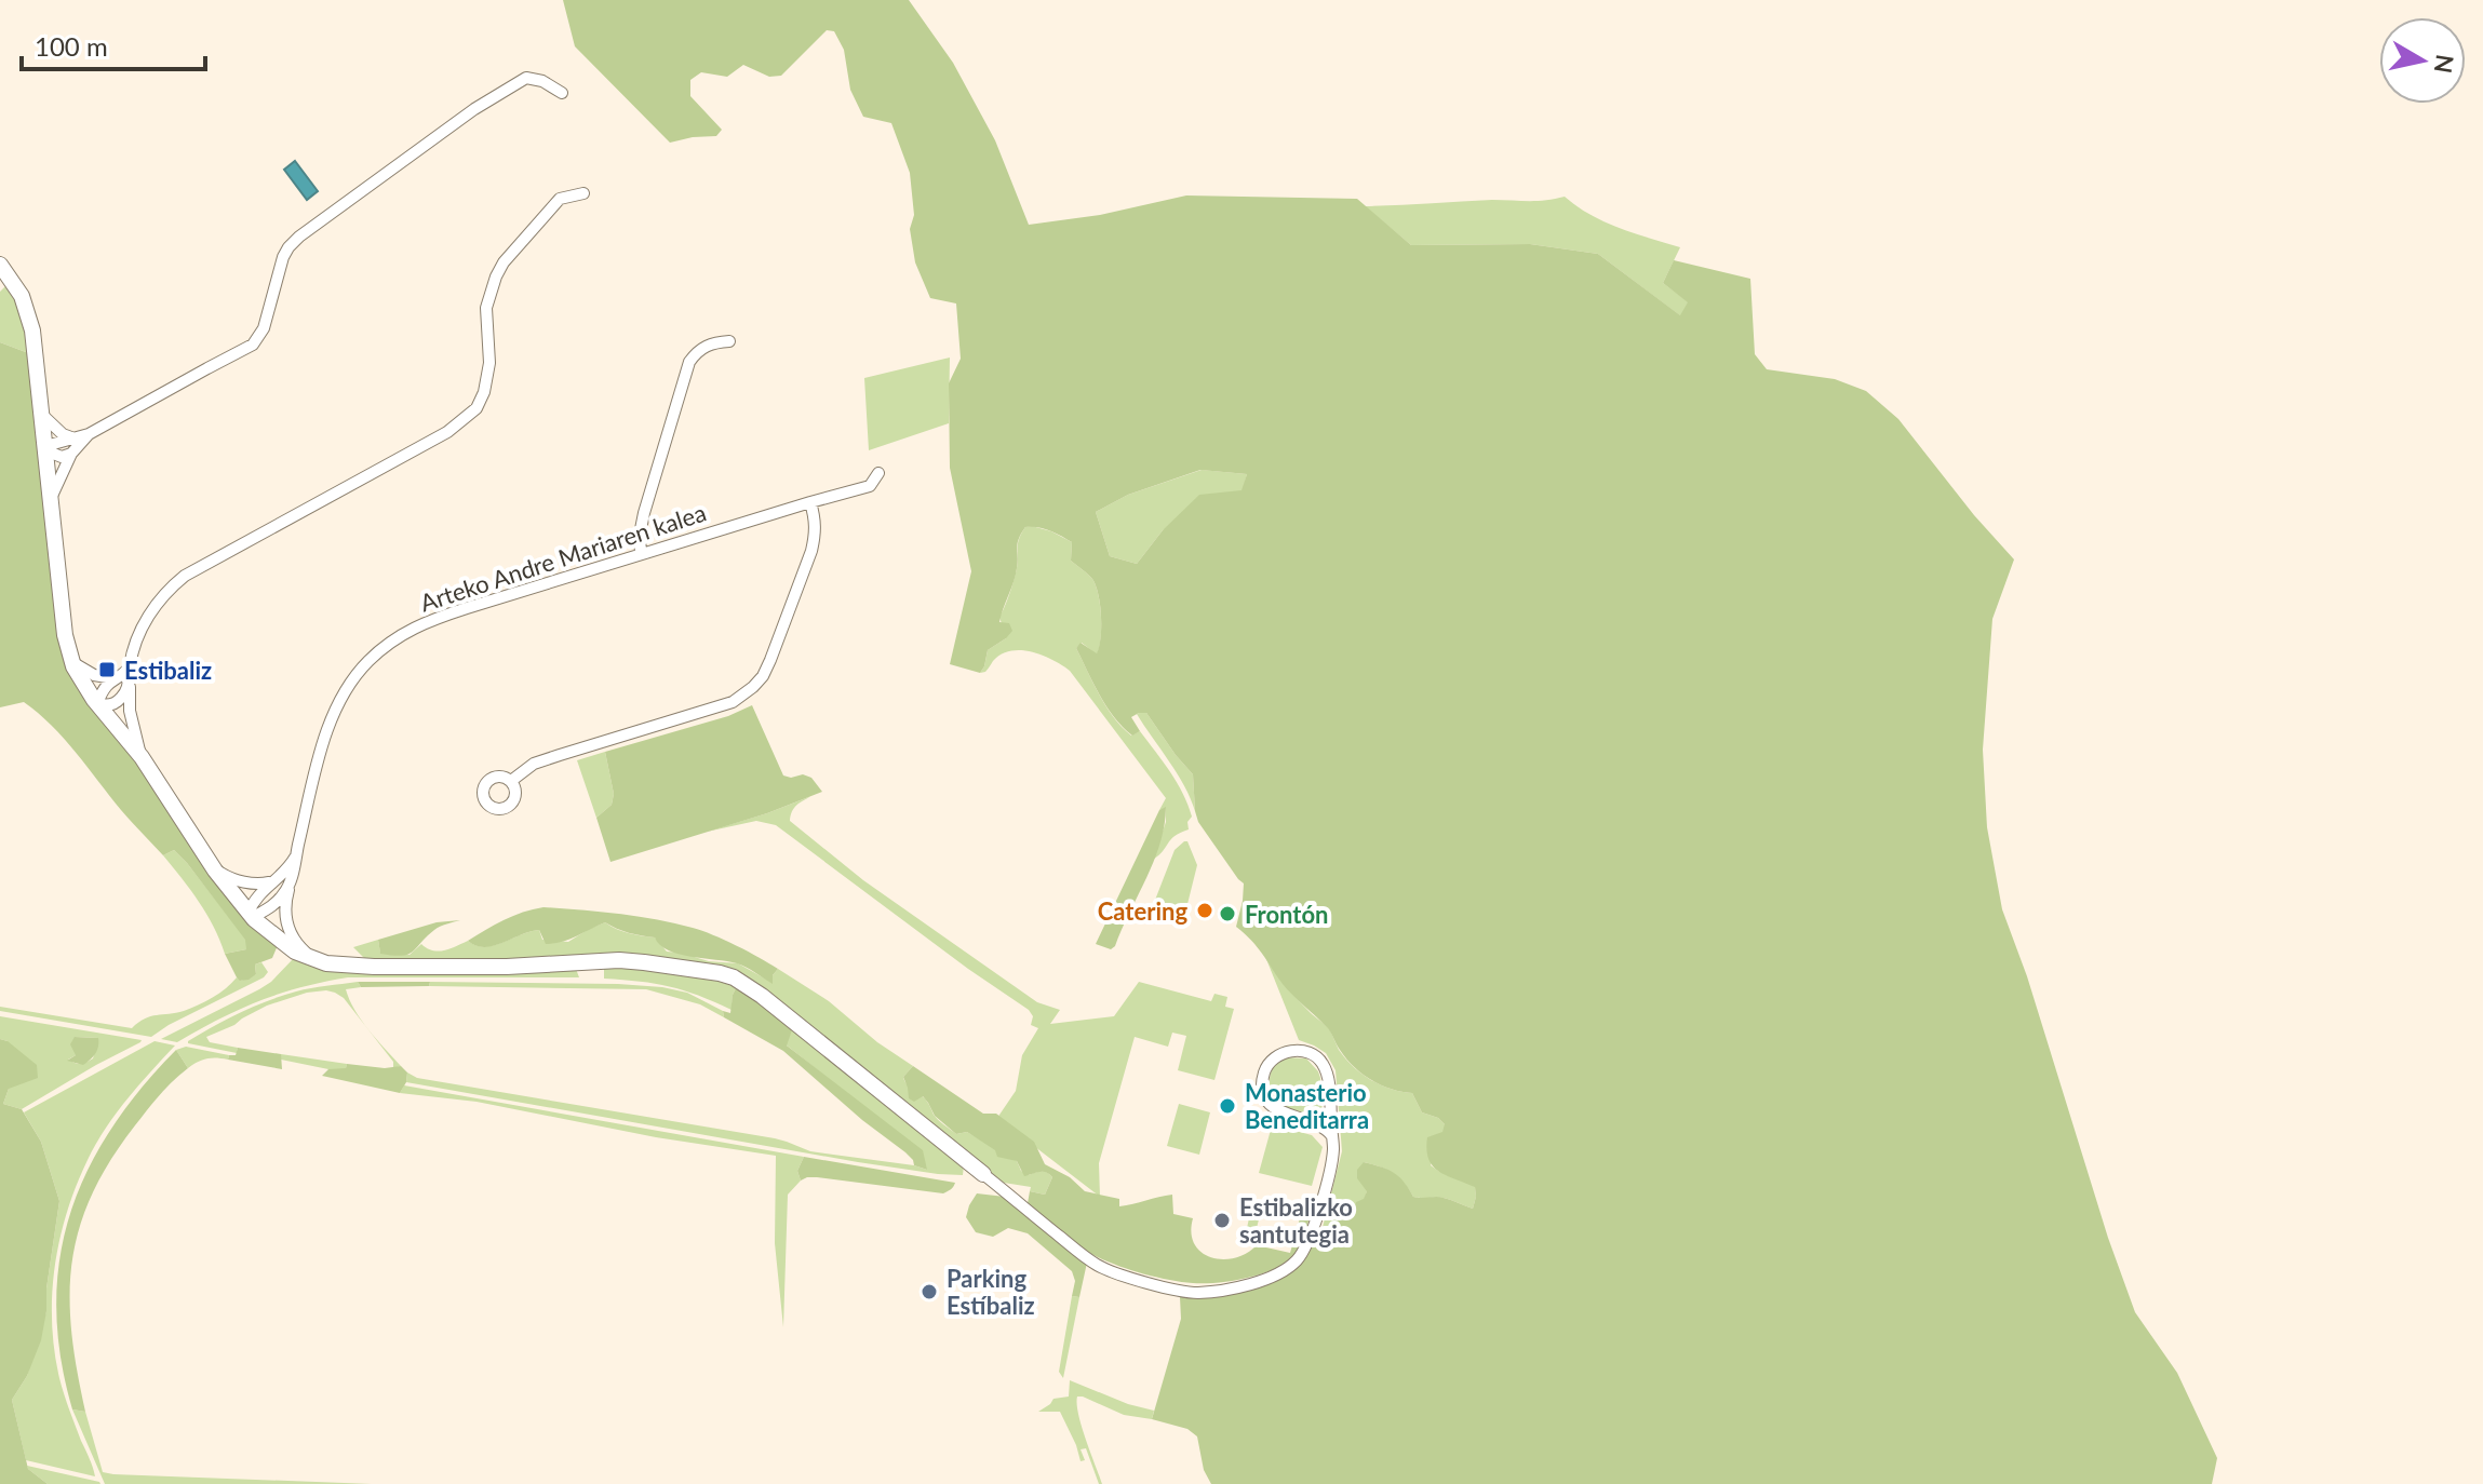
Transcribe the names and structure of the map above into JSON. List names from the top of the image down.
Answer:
{
  "streets": {
    "street": ["Arteko Andre Mariaren kalea"]
  },
  "places": {
    "transit": ["Estibaliz"],
    "other": [
      "Catering",
      "Frontón",
      "Monasterio Beneditarra",
      "Estibalizko santutegia",
      "Parking Estíbaliz"
    ]
  },
  "scale_bar": "100 m",
  "north": "right"
}
